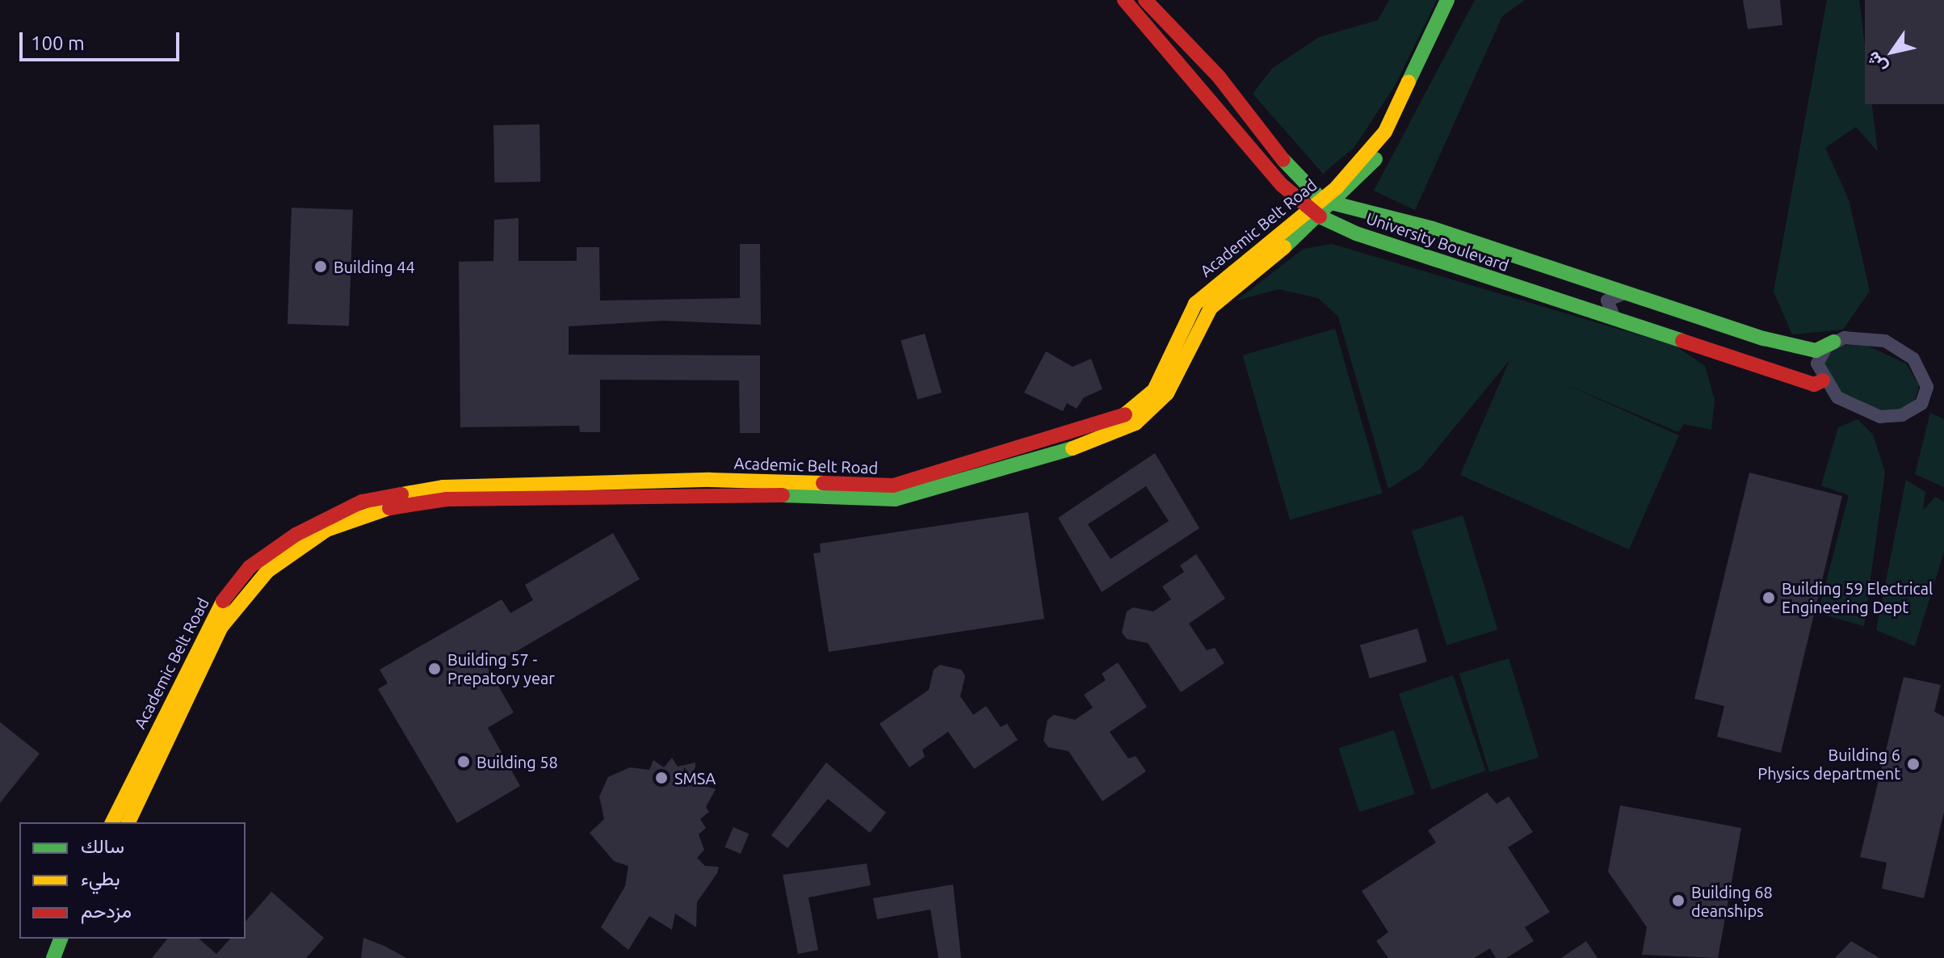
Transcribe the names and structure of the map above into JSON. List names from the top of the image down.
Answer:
{
  "streets": {
    "street": ["Academic Belt Road", "University Boulevard"]
  },
  "crossings": [
    ["Academic Belt Road", "University Boulevard"]
  ],
  "places": [
    "Building 44",
    "Building 59 Electrical Engineering Dept",
    "Building 57 - Prepatory year",
    "Building 58",
    "Building 6 Physics department",
    "SMSA",
    "Building 68 deanships"
  ],
  "legend": ["سالك", "بطيء", "مزدحم"],
  "scale_bar": "100 m",
  "north": "bottom left"
}
